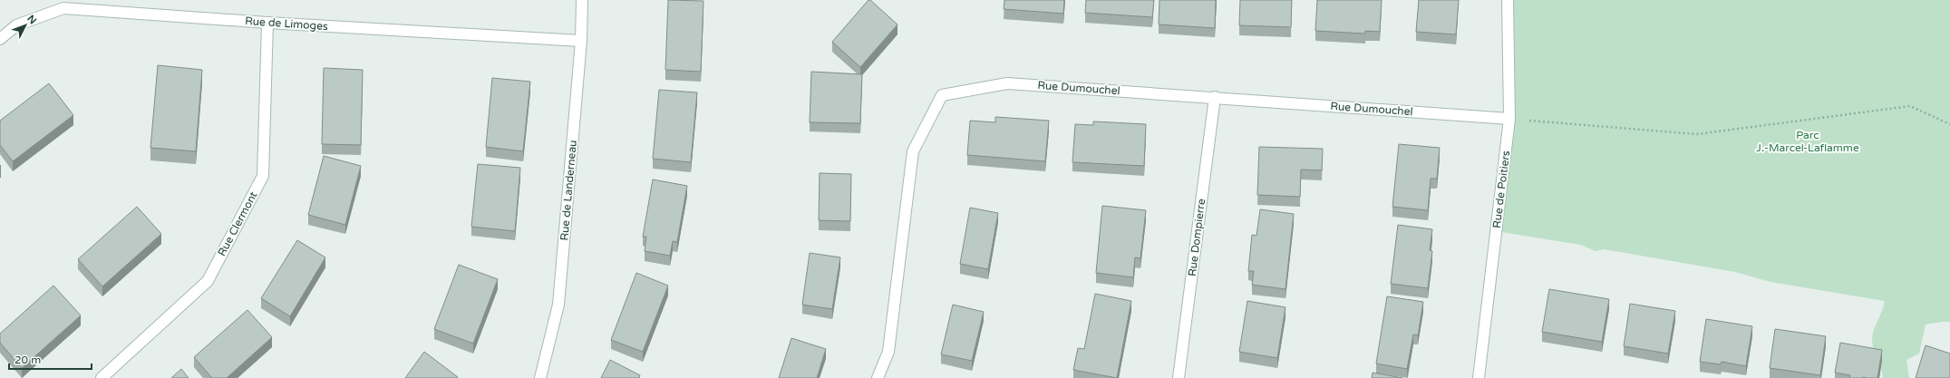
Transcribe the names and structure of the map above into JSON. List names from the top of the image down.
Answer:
{
  "streets": {
    "street": [
      "Rue de Limoges",
      "Rue Dumouchel",
      "Rue de Poitiers",
      "Rue de Landerneau",
      "Rue Clermont",
      "Rue Dompierre"
    ]
  },
  "crossings": [
    ["Rue de Limoges", "Rue de Landerneau"],
    ["Rue de Limoges", "Rue Clermont"],
    ["Rue Dumouchel", "Rue de Poitiers"],
    ["Rue Dumouchel", "Rue Dompierre"]
  ],
  "parks": ["Parc J.-Marcel-Laflamme"],
  "scale_bar": "20 m",
  "north": "top right"
}
